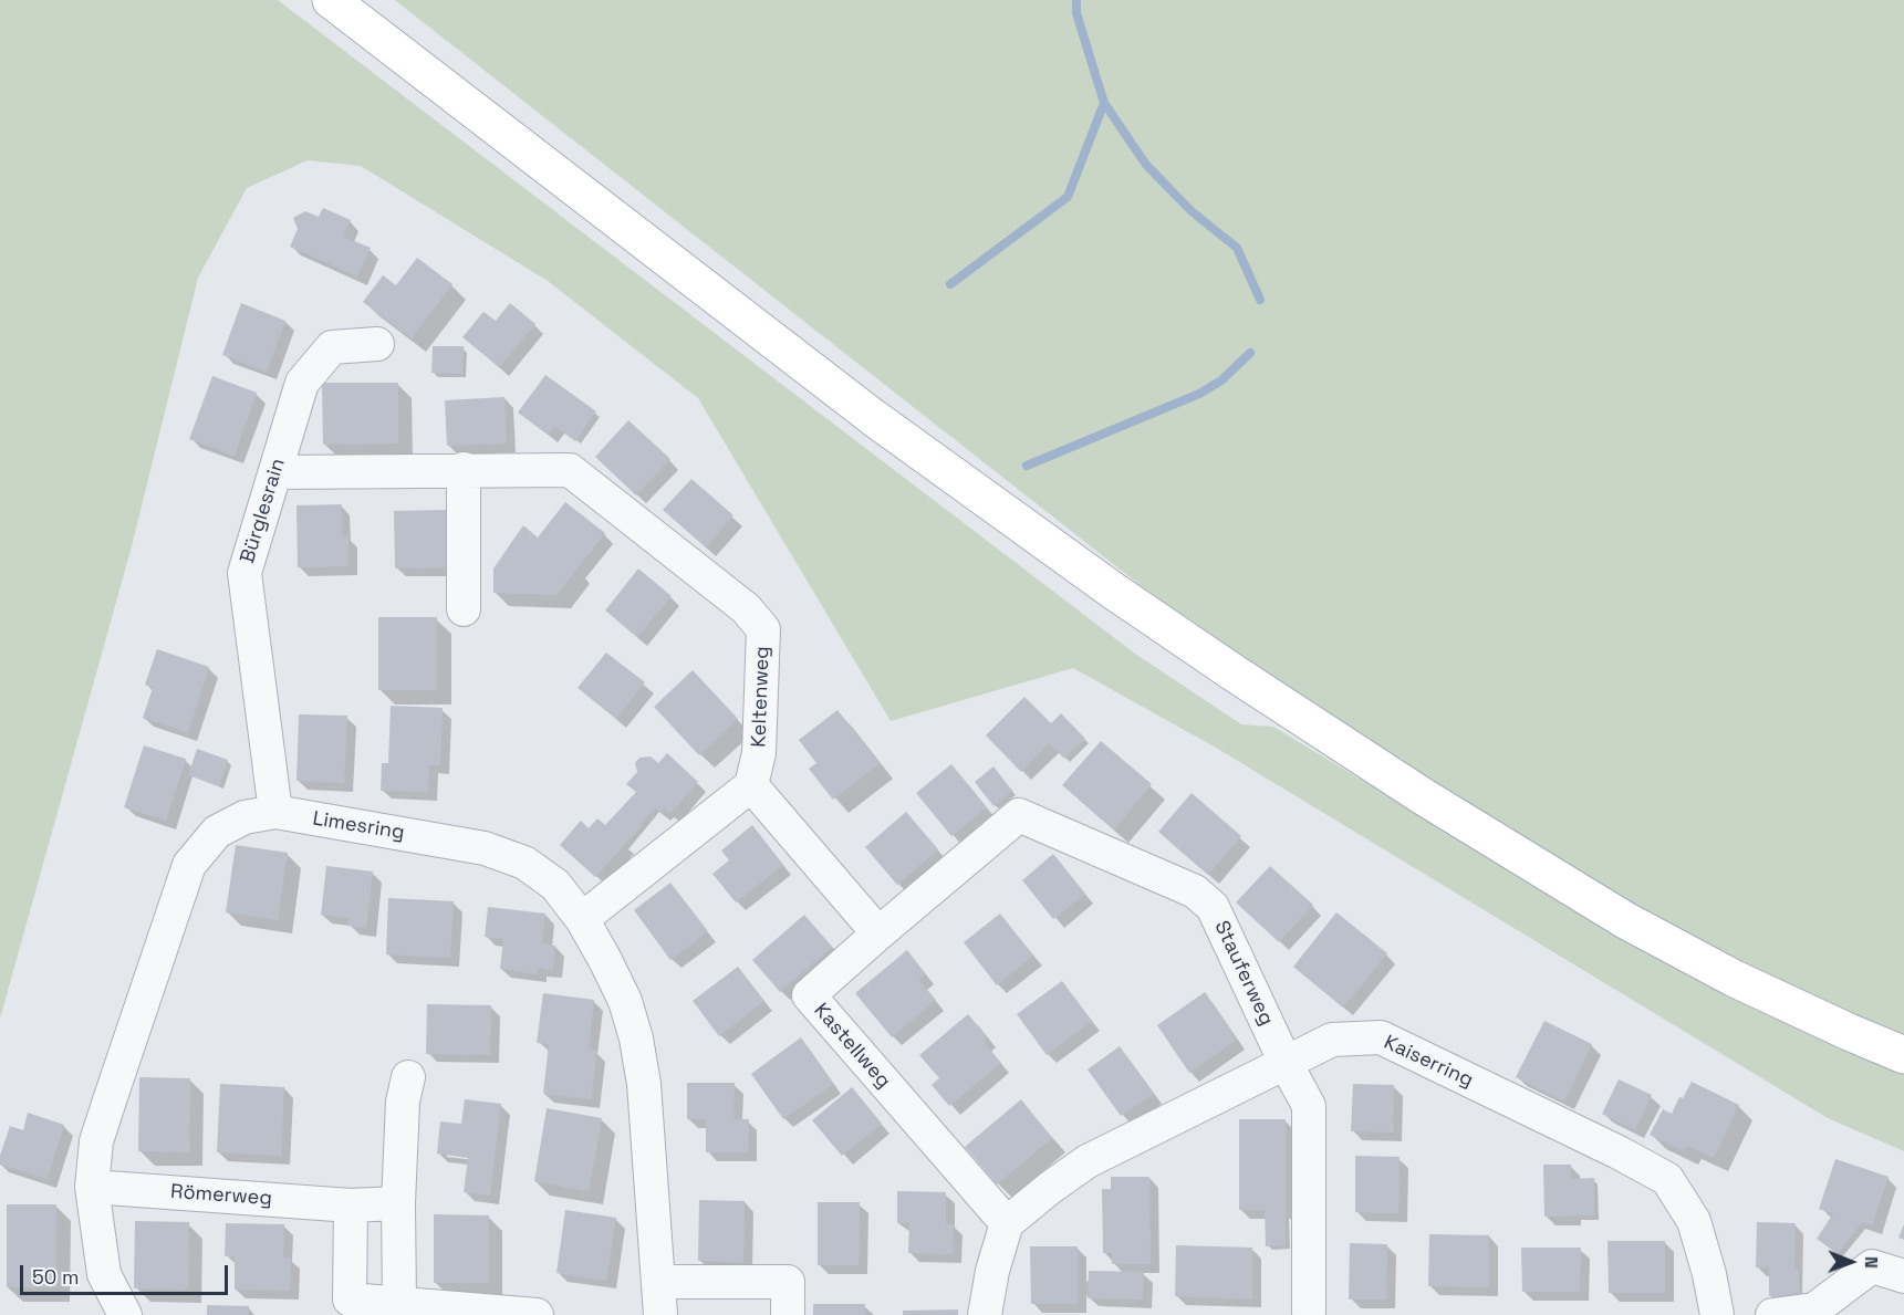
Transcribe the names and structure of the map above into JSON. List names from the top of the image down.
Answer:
{
  "streets": {
    "street": [
      "Bürglesrain",
      "Keltenweg",
      "Limesring",
      "Stauferweg",
      "Kastellweg",
      "Kaiserring",
      "Römerweg"
    ]
  },
  "crossings": [
    ["Bürglesrain", "Keltenweg"],
    ["Bürglesrain", "Limesring"],
    ["Limesring", "Römerweg"],
    ["Stauferweg", "Kastellweg"],
    ["Stauferweg", "Kaiserring"],
    ["Kastellweg", "Kaiserring"]
  ],
  "scale_bar": "50 m",
  "north": "right"
}
